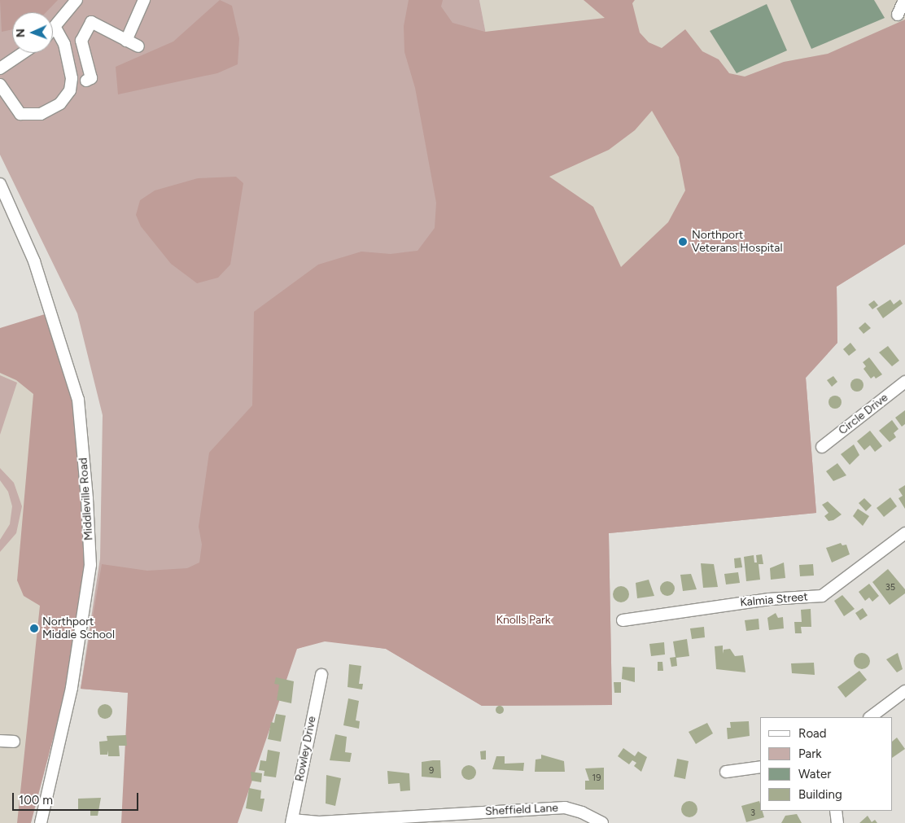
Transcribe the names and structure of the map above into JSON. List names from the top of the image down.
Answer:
{
  "streets": {
    "street": [
      "Circle Drive",
      "Middleville Road",
      "Kalmia Street",
      "Rowley Drive",
      "Sheffield Lane"
    ]
  },
  "crossings": [
    ["Rowley Drive", "Sheffield Lane"]
  ],
  "parks": ["Knolls Park"],
  "places": ["Northport Veterans Hospital", "Northport Middle School"],
  "house_numbers": [
    "35",
    "9",
    "19",
    "3"
  ],
  "legend": [
    "Road",
    "Park",
    "Water",
    "Building"
  ],
  "scale_bar": "100 m",
  "north": "left"
}
